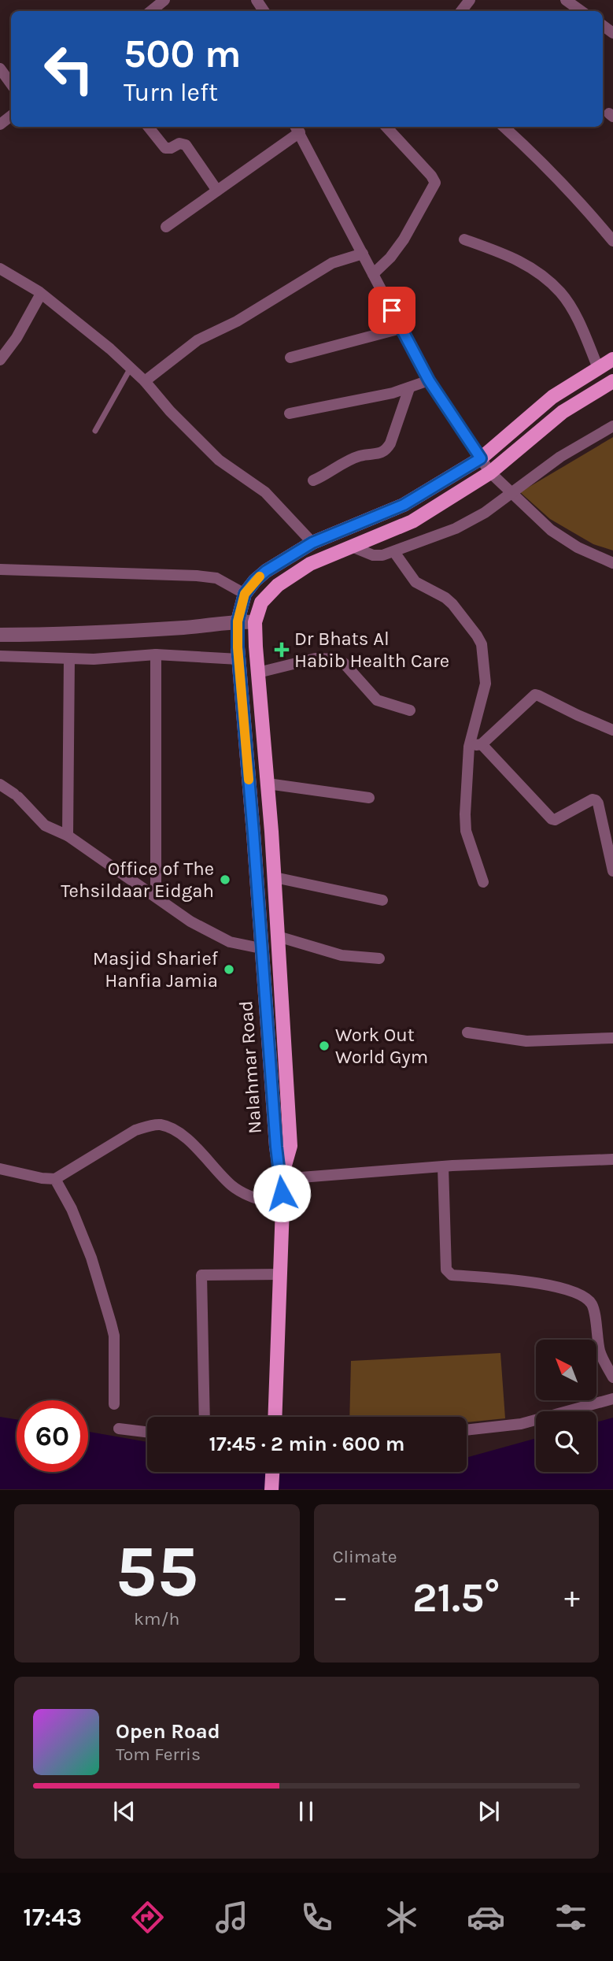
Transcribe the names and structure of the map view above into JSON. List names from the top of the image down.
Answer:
{
  "streets": {
    "main road": ["Nalahmar Road"]
  },
  "places": {
    "health": ["Dr Bhats Al Habib Health Care"],
    "other": ["Office of The Tehsildaar Eidgah", "Masjid Sharief Hanfia Jamia", "Work Out World Gym"]
  },
  "north": "top left",
  "page": {
    "turn": ["500 m", "Turn left"],
    "limit": "60",
    "trip": "17:45 · 2 min · 600 m",
    "tile": [
      ["55", "km/h"],
      "Climate"
    ],
    "heat": ["−", "21.5°", "+"],
    "song": ["Open Road", "Tom Ferris"],
    "tabs": "17:43"
  }
}
